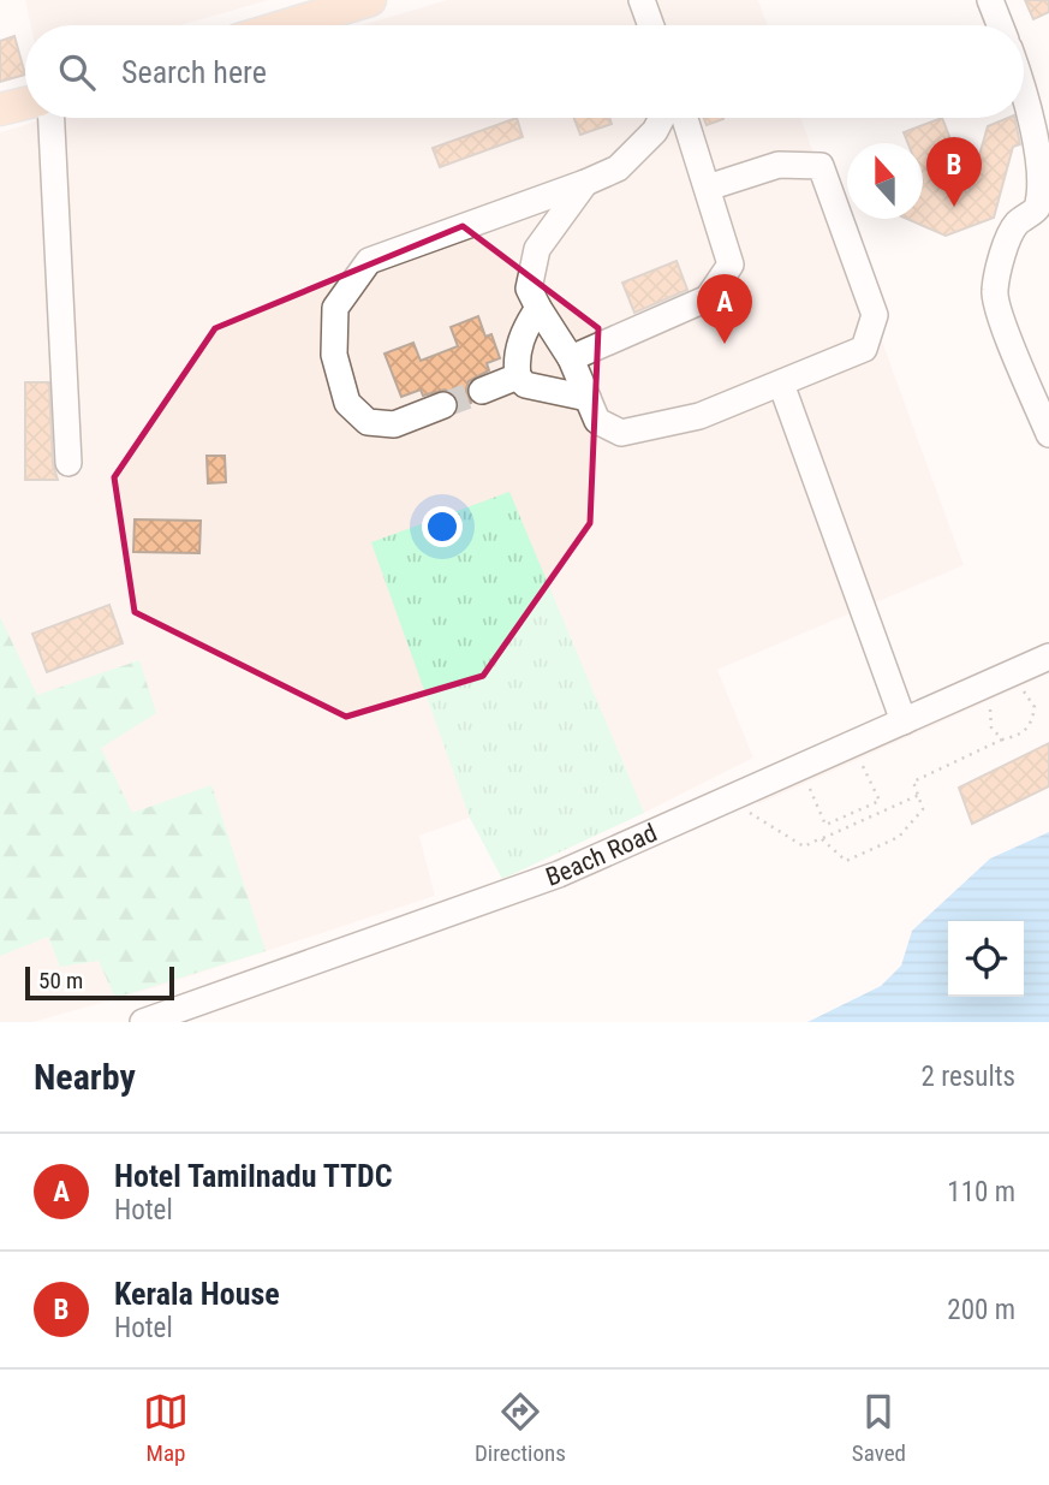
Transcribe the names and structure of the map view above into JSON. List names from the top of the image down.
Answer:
{
  "streets": {
    "street": ["Beach Road"]
  },
  "scale_bar": "50 m",
  "north": "top",
  "page": {
    "search": "Search here",
    "pins": ["B", "A"],
    "scale": "50 m",
    "heading": ["Nearby", "2 results"],
    "list": [
      {
        "mark": "A",
        "name": "Hotel Tamilnadu TTDC",
        "note": "Hotel",
        "value": "110 m"
      },
      {
        "mark": "B",
        "name": "Kerala House",
        "note": "Hotel",
        "value": "200 m"
      }
    ],
    "nav": ["Map", "Directions", "Saved"]
  }
}
